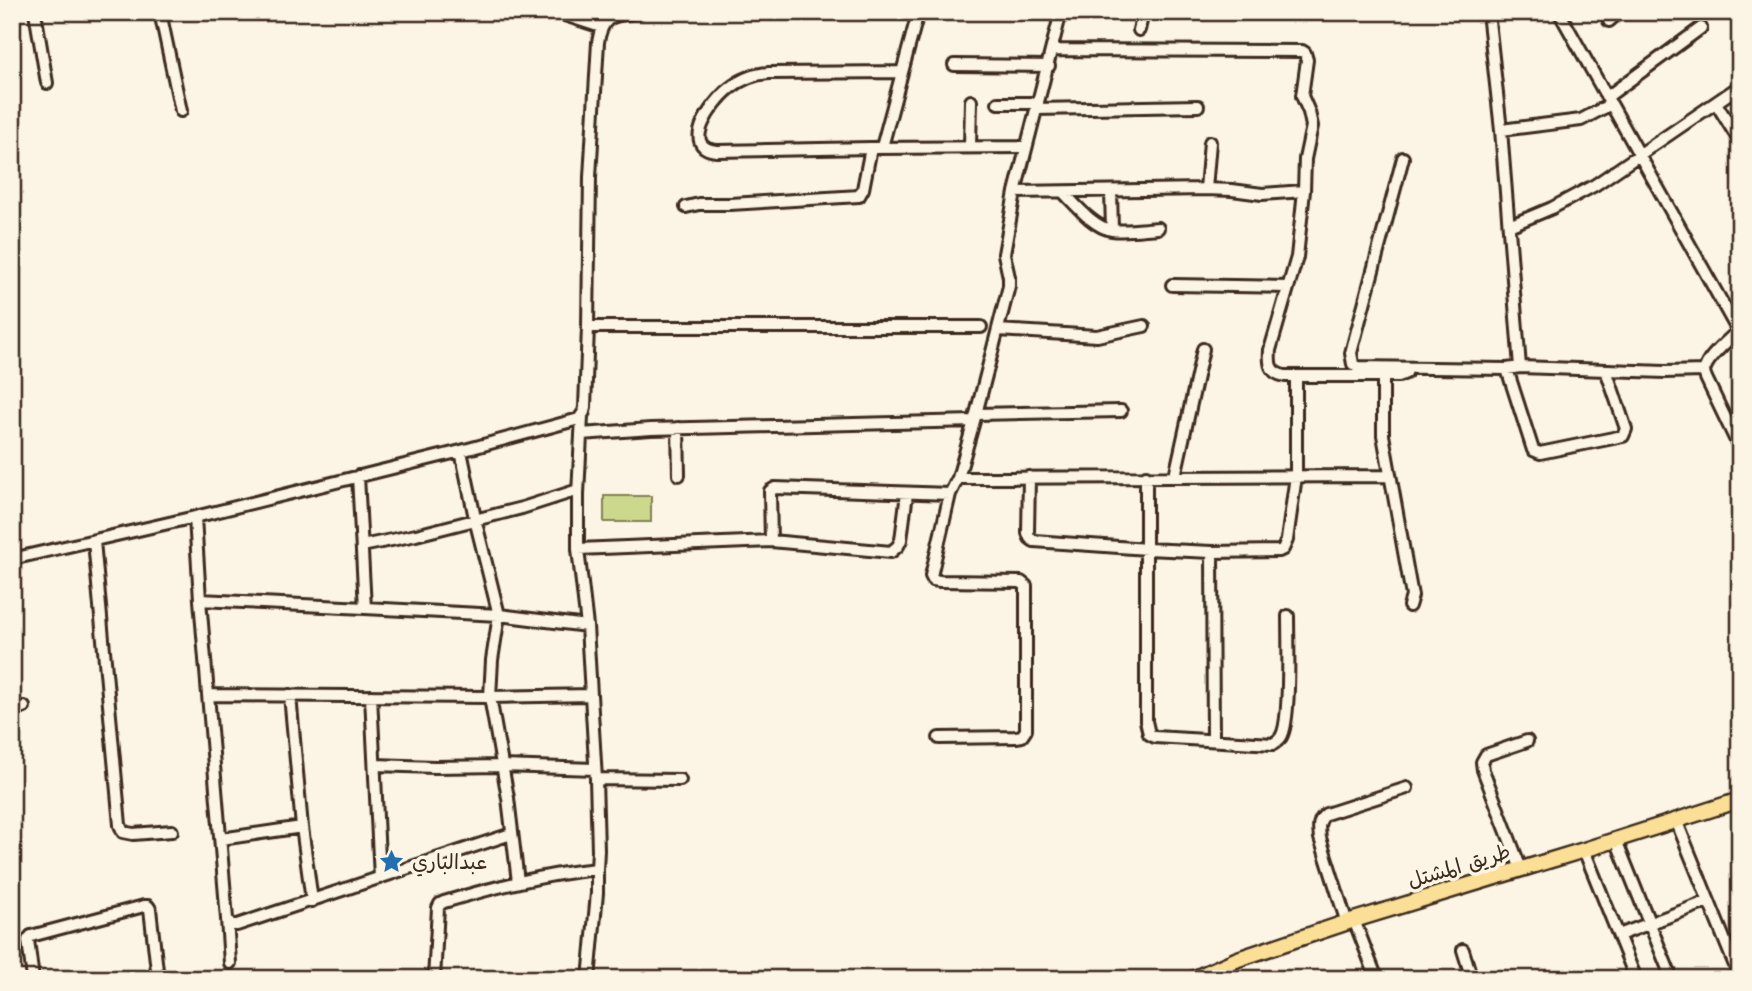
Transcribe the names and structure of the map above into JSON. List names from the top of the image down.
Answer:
{
  "streets": {
    "main road": ["طريق المشتل"]
  },
  "places": {
    "place": ["عبدالباري"]
  }
}
